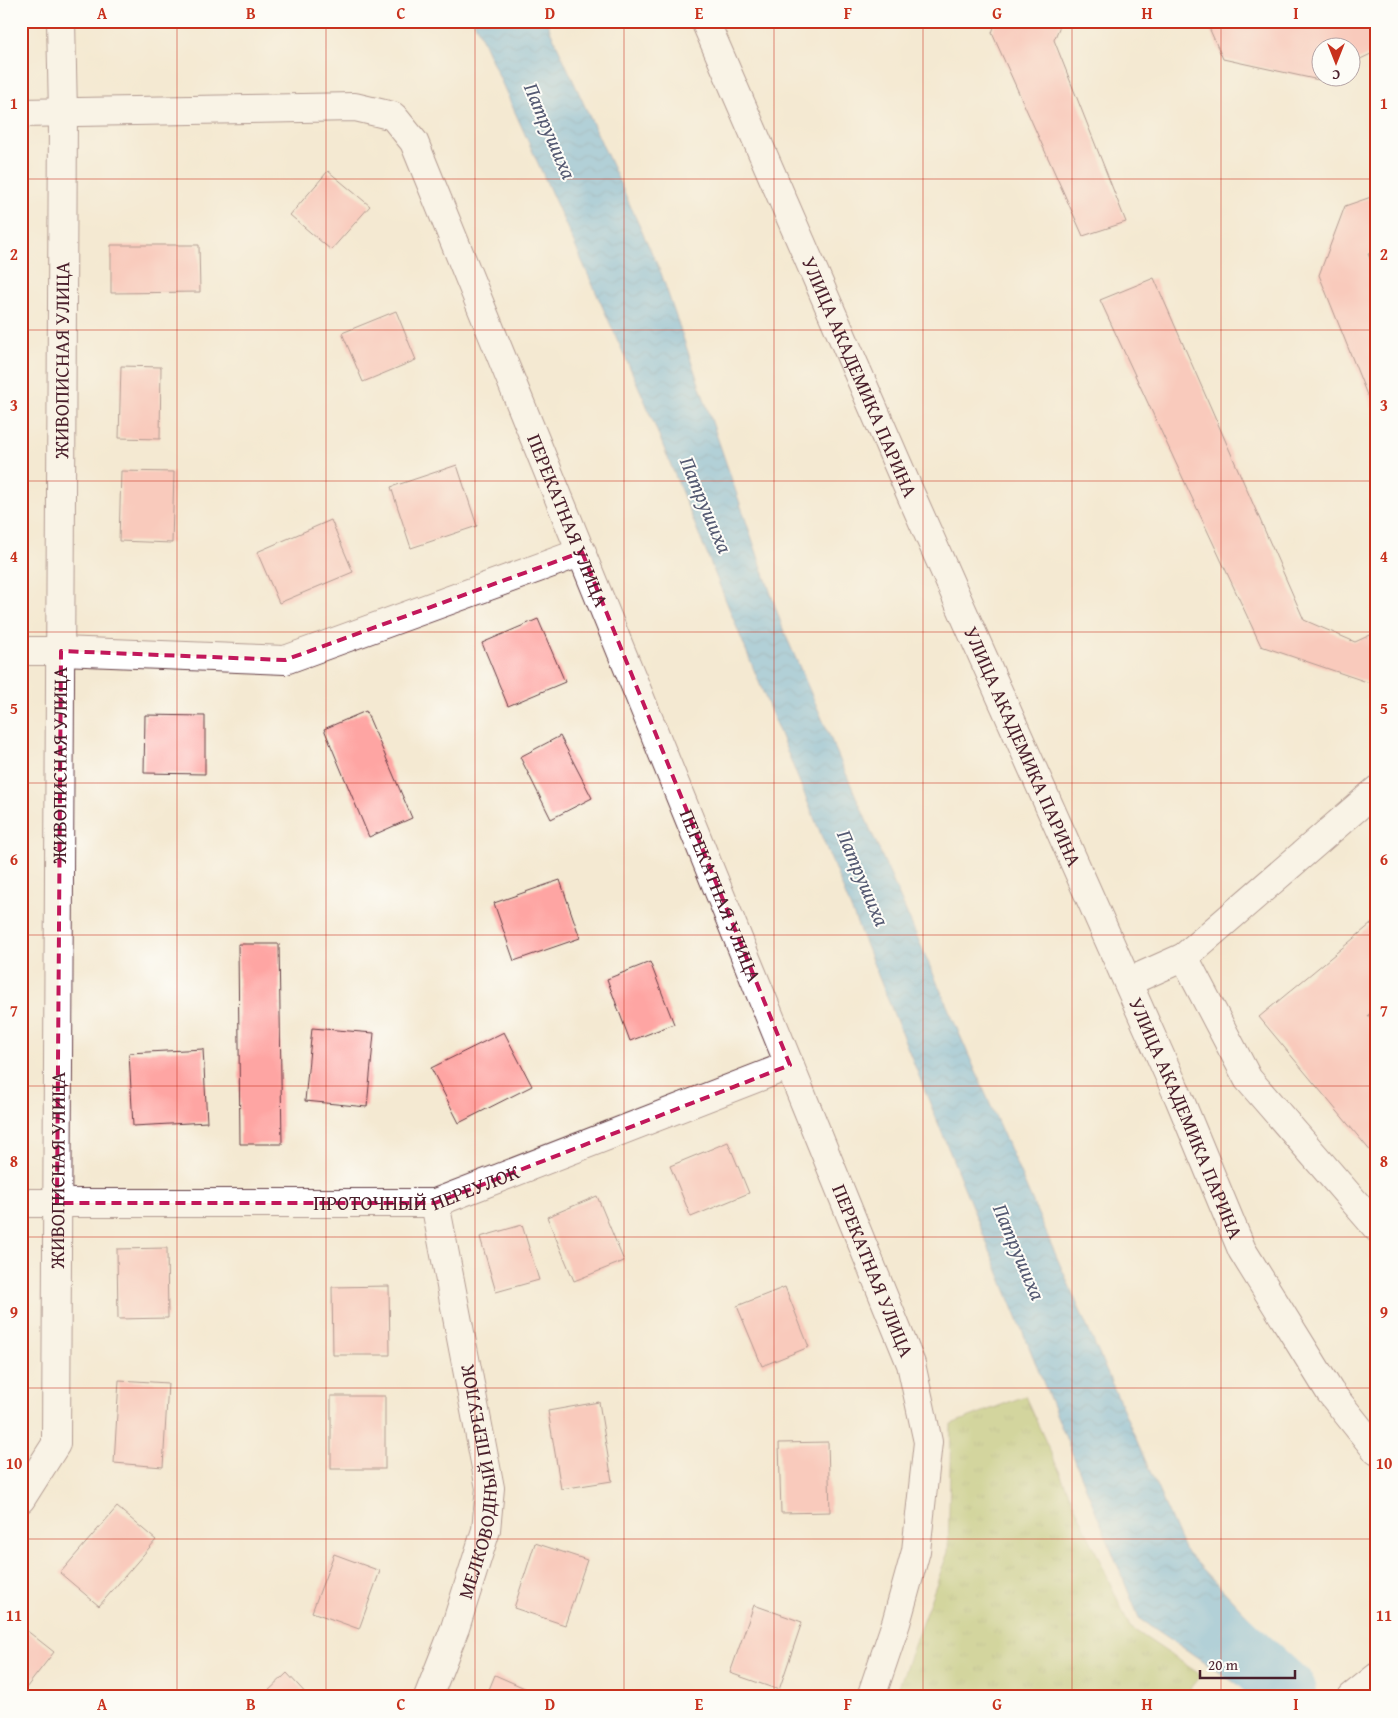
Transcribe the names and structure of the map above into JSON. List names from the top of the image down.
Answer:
{
  "streets": {
    "street": [
      "ЖИВОПИСНАЯ УЛИЦА",
      "УЛИЦА АКАДЕМИКА ПАРИНА",
      "ПЕРЕКАТНАЯ УЛИЦА",
      "ПРОТОЧНЫЙ ПЕРЕУЛОК",
      "МЕЛКОВОДНЫЙ ПЕРЕУЛОК"
    ]
  },
  "crossings": [
    ["ЖИВОПИСНАЯ УЛИЦА", "ПЕРЕКАТНАЯ УЛИЦА"],
    ["ЖИВОПИСНАЯ УЛИЦА", "ПРОТОЧНЫЙ ПЕРЕУЛОК"],
    ["ПЕРЕКАТНАЯ УЛИЦА", "ПРОТОЧНЫЙ ПЕРЕУЛОК"],
    ["ПРОТОЧНЫЙ ПЕРЕУЛОК", "МЕЛКОВОДНЫЙ ПЕРЕУЛОК"]
  ],
  "water": ["Патрушиха"],
  "scale_bar": "20 m",
  "north": "bottom",
  "grid": {
    "columns": [
      "A",
      "B",
      "C",
      "D",
      "E",
      "F",
      "G",
      "H",
      "I"
    ],
    "rows": [
      "1",
      "2",
      "3",
      "4",
      "5",
      "6",
      "7",
      "8",
      "9",
      "10",
      "11"
    ]
  }
}
